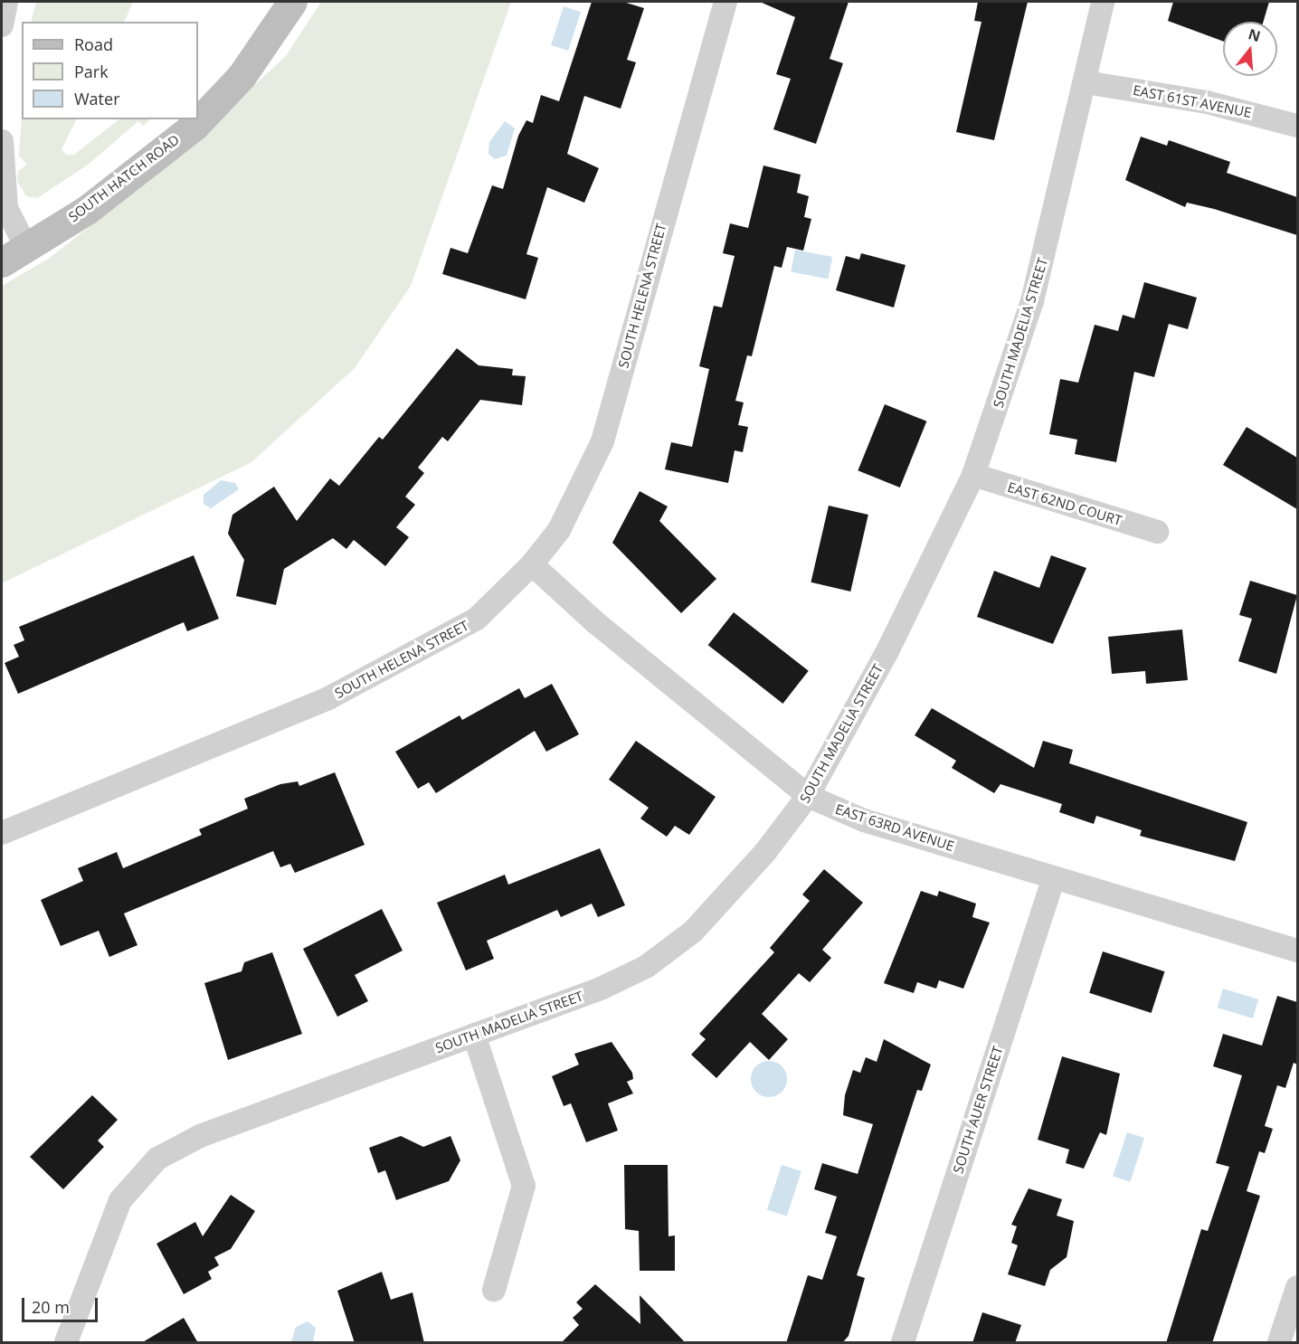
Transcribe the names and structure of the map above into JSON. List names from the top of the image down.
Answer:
{
  "streets": {
    "main road": ["SOUTH HATCH ROAD"],
    "street": [
      "EAST 61ST AVENUE",
      "SOUTH HELENA STREET",
      "SOUTH MADELIA STREET",
      "EAST 62ND COURT",
      "EAST 63RD AVENUE",
      "SOUTH AUER STREET"
    ]
  },
  "crossings": [
    ["EAST 61ST AVENUE", "SOUTH MADELIA STREET"],
    ["SOUTH HELENA STREET", "EAST 63RD AVENUE"],
    ["SOUTH MADELIA STREET", "EAST 62ND COURT"],
    ["SOUTH MADELIA STREET", "EAST 63RD AVENUE"],
    ["EAST 63RD AVENUE", "SOUTH AUER STREET"]
  ],
  "legend": ["Road", "Park", "Water"],
  "scale_bar": "20 m",
  "north": "top"
}
